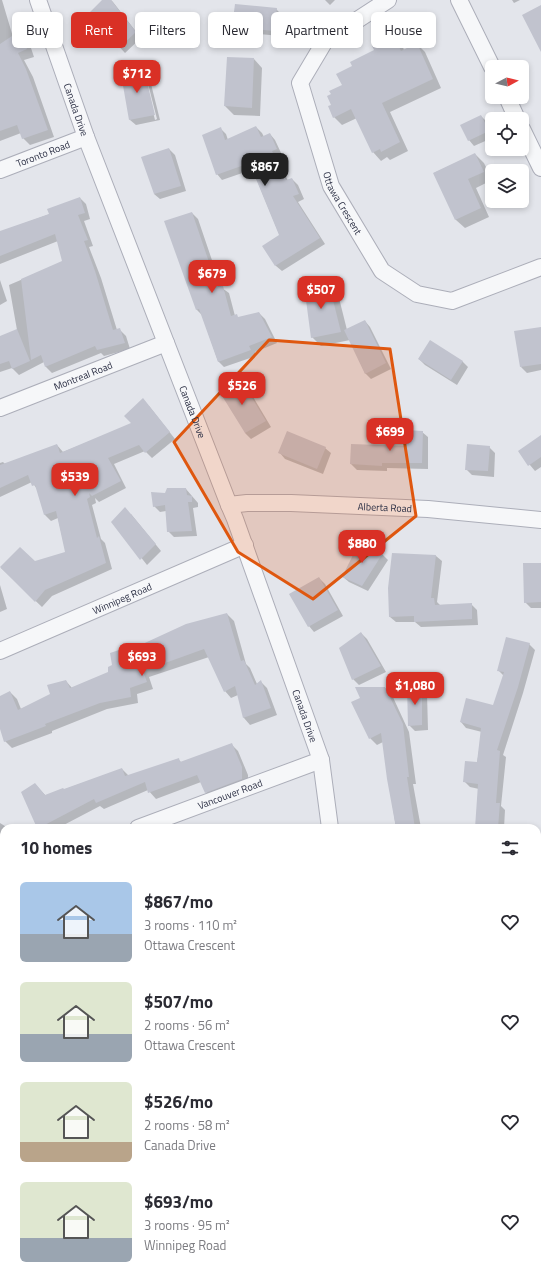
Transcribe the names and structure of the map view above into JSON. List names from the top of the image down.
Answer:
{
  "streets": {
    "street": [
      "Canada Drive",
      "Toronto Road",
      "Ottawa Crescent",
      "Montreal Road",
      "Alberta Road",
      "Winnipeg Road",
      "Vancouver Road"
    ]
  },
  "crossings": [
    ["Canada Drive", "Toronto Road"],
    ["Canada Drive", "Montreal Road"],
    ["Canada Drive", "Alberta Road"],
    ["Canada Drive", "Winnipeg Road"],
    ["Canada Drive", "Vancouver Road"]
  ],
  "north": "right",
  "page": {
    "chip": [
      "Buy",
      "Rent",
      "Filters",
      "New",
      "Apartment",
      "House"
    ],
    "price": [
      "$712",
      "$867",
      "$679",
      "$507",
      "$526",
      "$699",
      "$539",
      "$880",
      "$693",
      "$1,080"
    ],
    "heading": "10 homes",
    "list": [
      {
        "name": "$867/mo",
        "note": "3 rooms · 110 m² · Ottawa Crescent"
      },
      {
        "name": "$507/mo",
        "note": "2 rooms · 56 m² · Ottawa Crescent"
      },
      {
        "name": "$526/mo",
        "note": "2 rooms · 58 m² · Canada Drive"
      },
      {
        "name": "$693/mo",
        "note": "3 rooms · 95 m² · Winnipeg Road"
      }
    ]
  }
}
